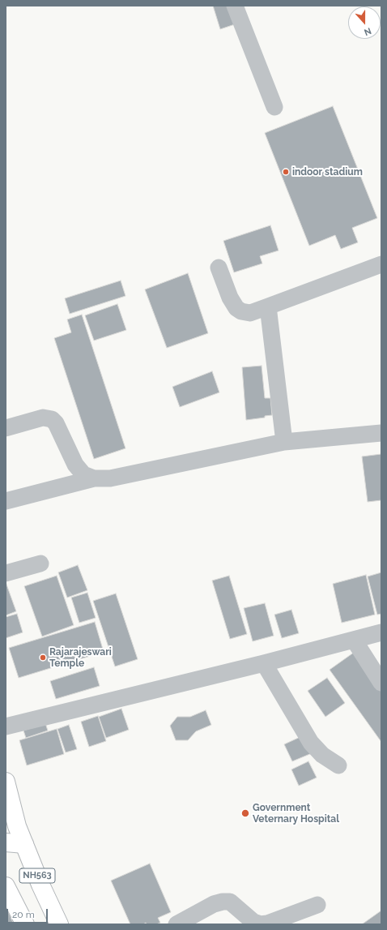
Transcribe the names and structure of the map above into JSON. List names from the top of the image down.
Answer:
{
  "streets": {
    "main road": ["NH563"]
  },
  "places": ["indoor stadium", "Rajarajeswari Temple", "Government Veternary Hospital"],
  "scale_bar": "20 m",
  "north": "bottom"
}
